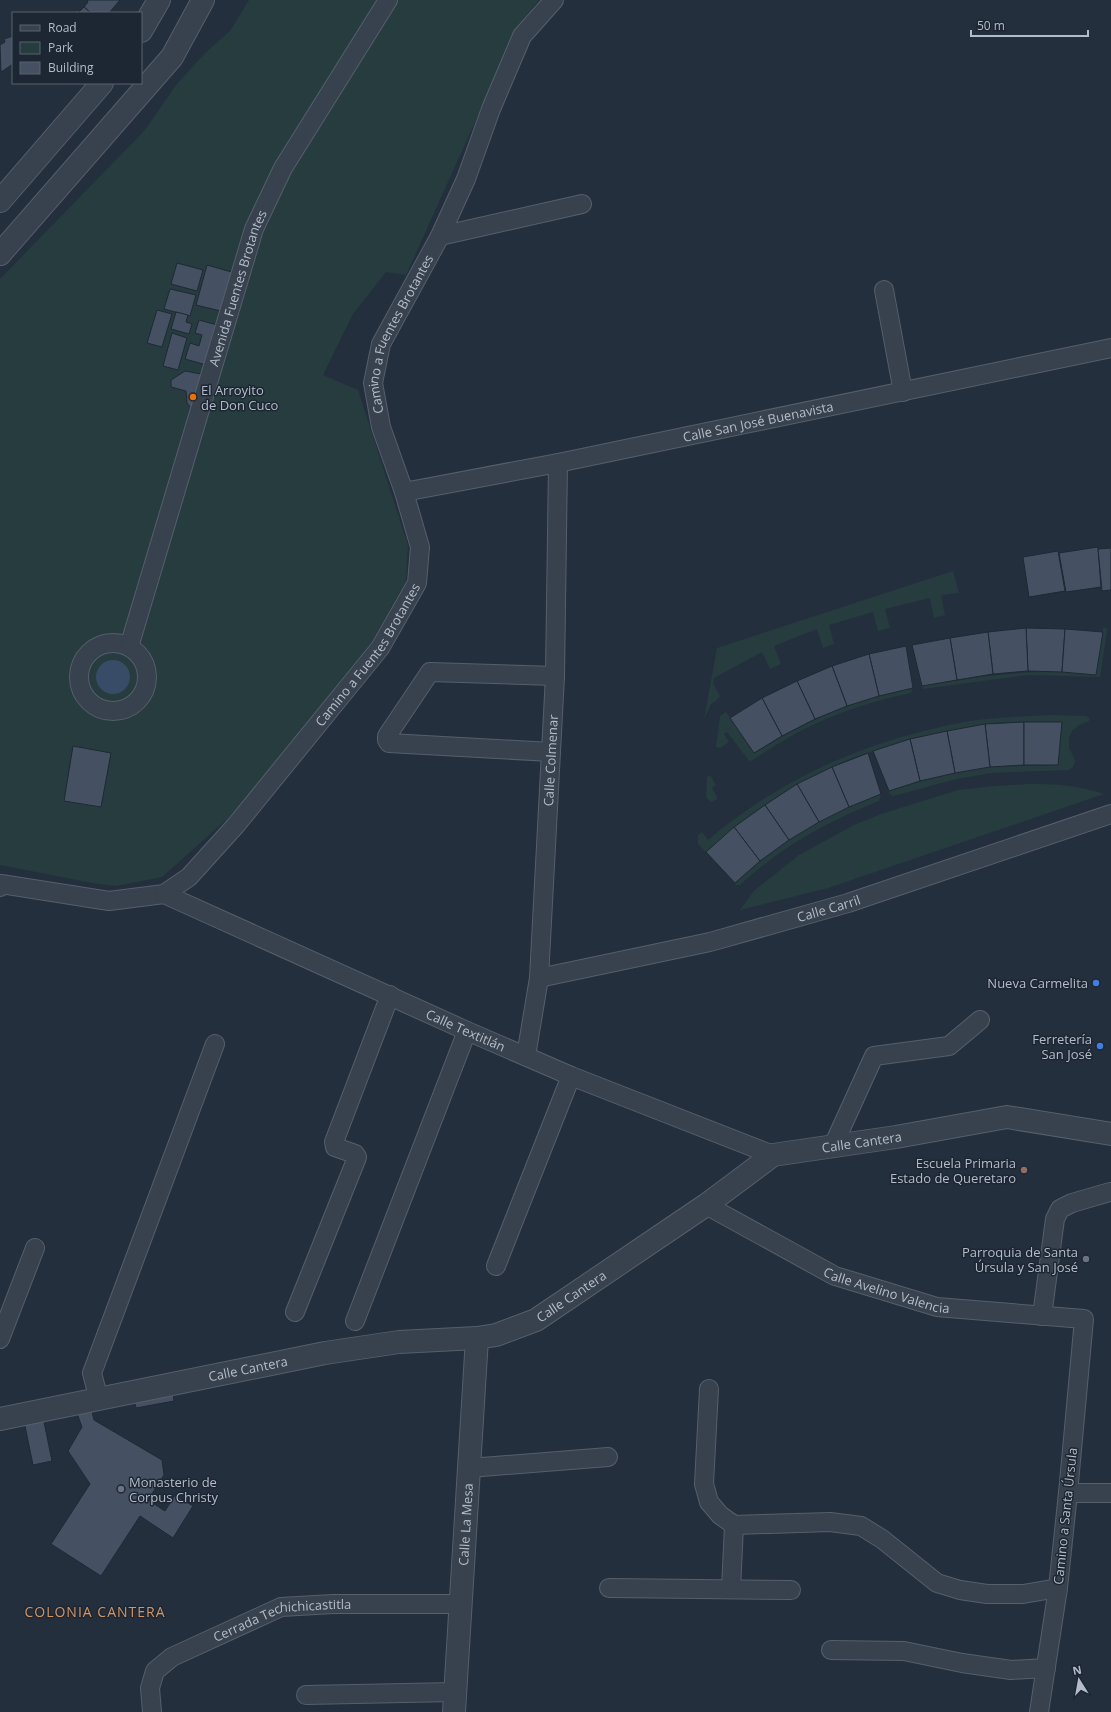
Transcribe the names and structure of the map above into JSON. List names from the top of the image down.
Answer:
{
  "streets": {
    "street": [
      "Avenida Fuentes Brotantes",
      "Camino a Fuentes Brotantes",
      "Calle San José Buenavista",
      "Calle Colmenar",
      "Calle Carril",
      "Calle Textitlán",
      "Calle Cantera",
      "Calle Avelino Valencia",
      "Camino a Santa Úrsula",
      "Calle La Mesa",
      "Cerrada Techichicastitla"
    ]
  },
  "crossings": [
    ["Camino a Fuentes Brotantes", "Calle San José Buenavista"],
    ["Camino a Fuentes Brotantes", "Calle Textitlán"],
    ["Calle San José Buenavista", "Calle Colmenar"],
    ["Calle Colmenar", "Calle Carril"],
    ["Calle Colmenar", "Calle Textitlán"],
    ["Calle Textitlán", "Calle Cantera"],
    ["Calle Cantera", "Calle Avelino Valencia"],
    ["Calle Cantera", "Calle La Mesa"],
    ["Calle Avelino Valencia", "Camino a Santa Úrsula"],
    ["Calle La Mesa", "Cerrada Techichicastitla"]
  ],
  "districts": ["COLONIA CANTERA"],
  "places": [
    "El Arroyito de Don Cuco",
    "Nueva Carmelita",
    "Ferretería San José",
    "Escuela Primaria Estado de Queretaro",
    "Parroquia de Santa Úrsula y San José",
    "Monasterio de Corpus Christy"
  ],
  "legend": ["Road", "Park", "Building"],
  "scale_bar": "50 m",
  "north": "top"
}
